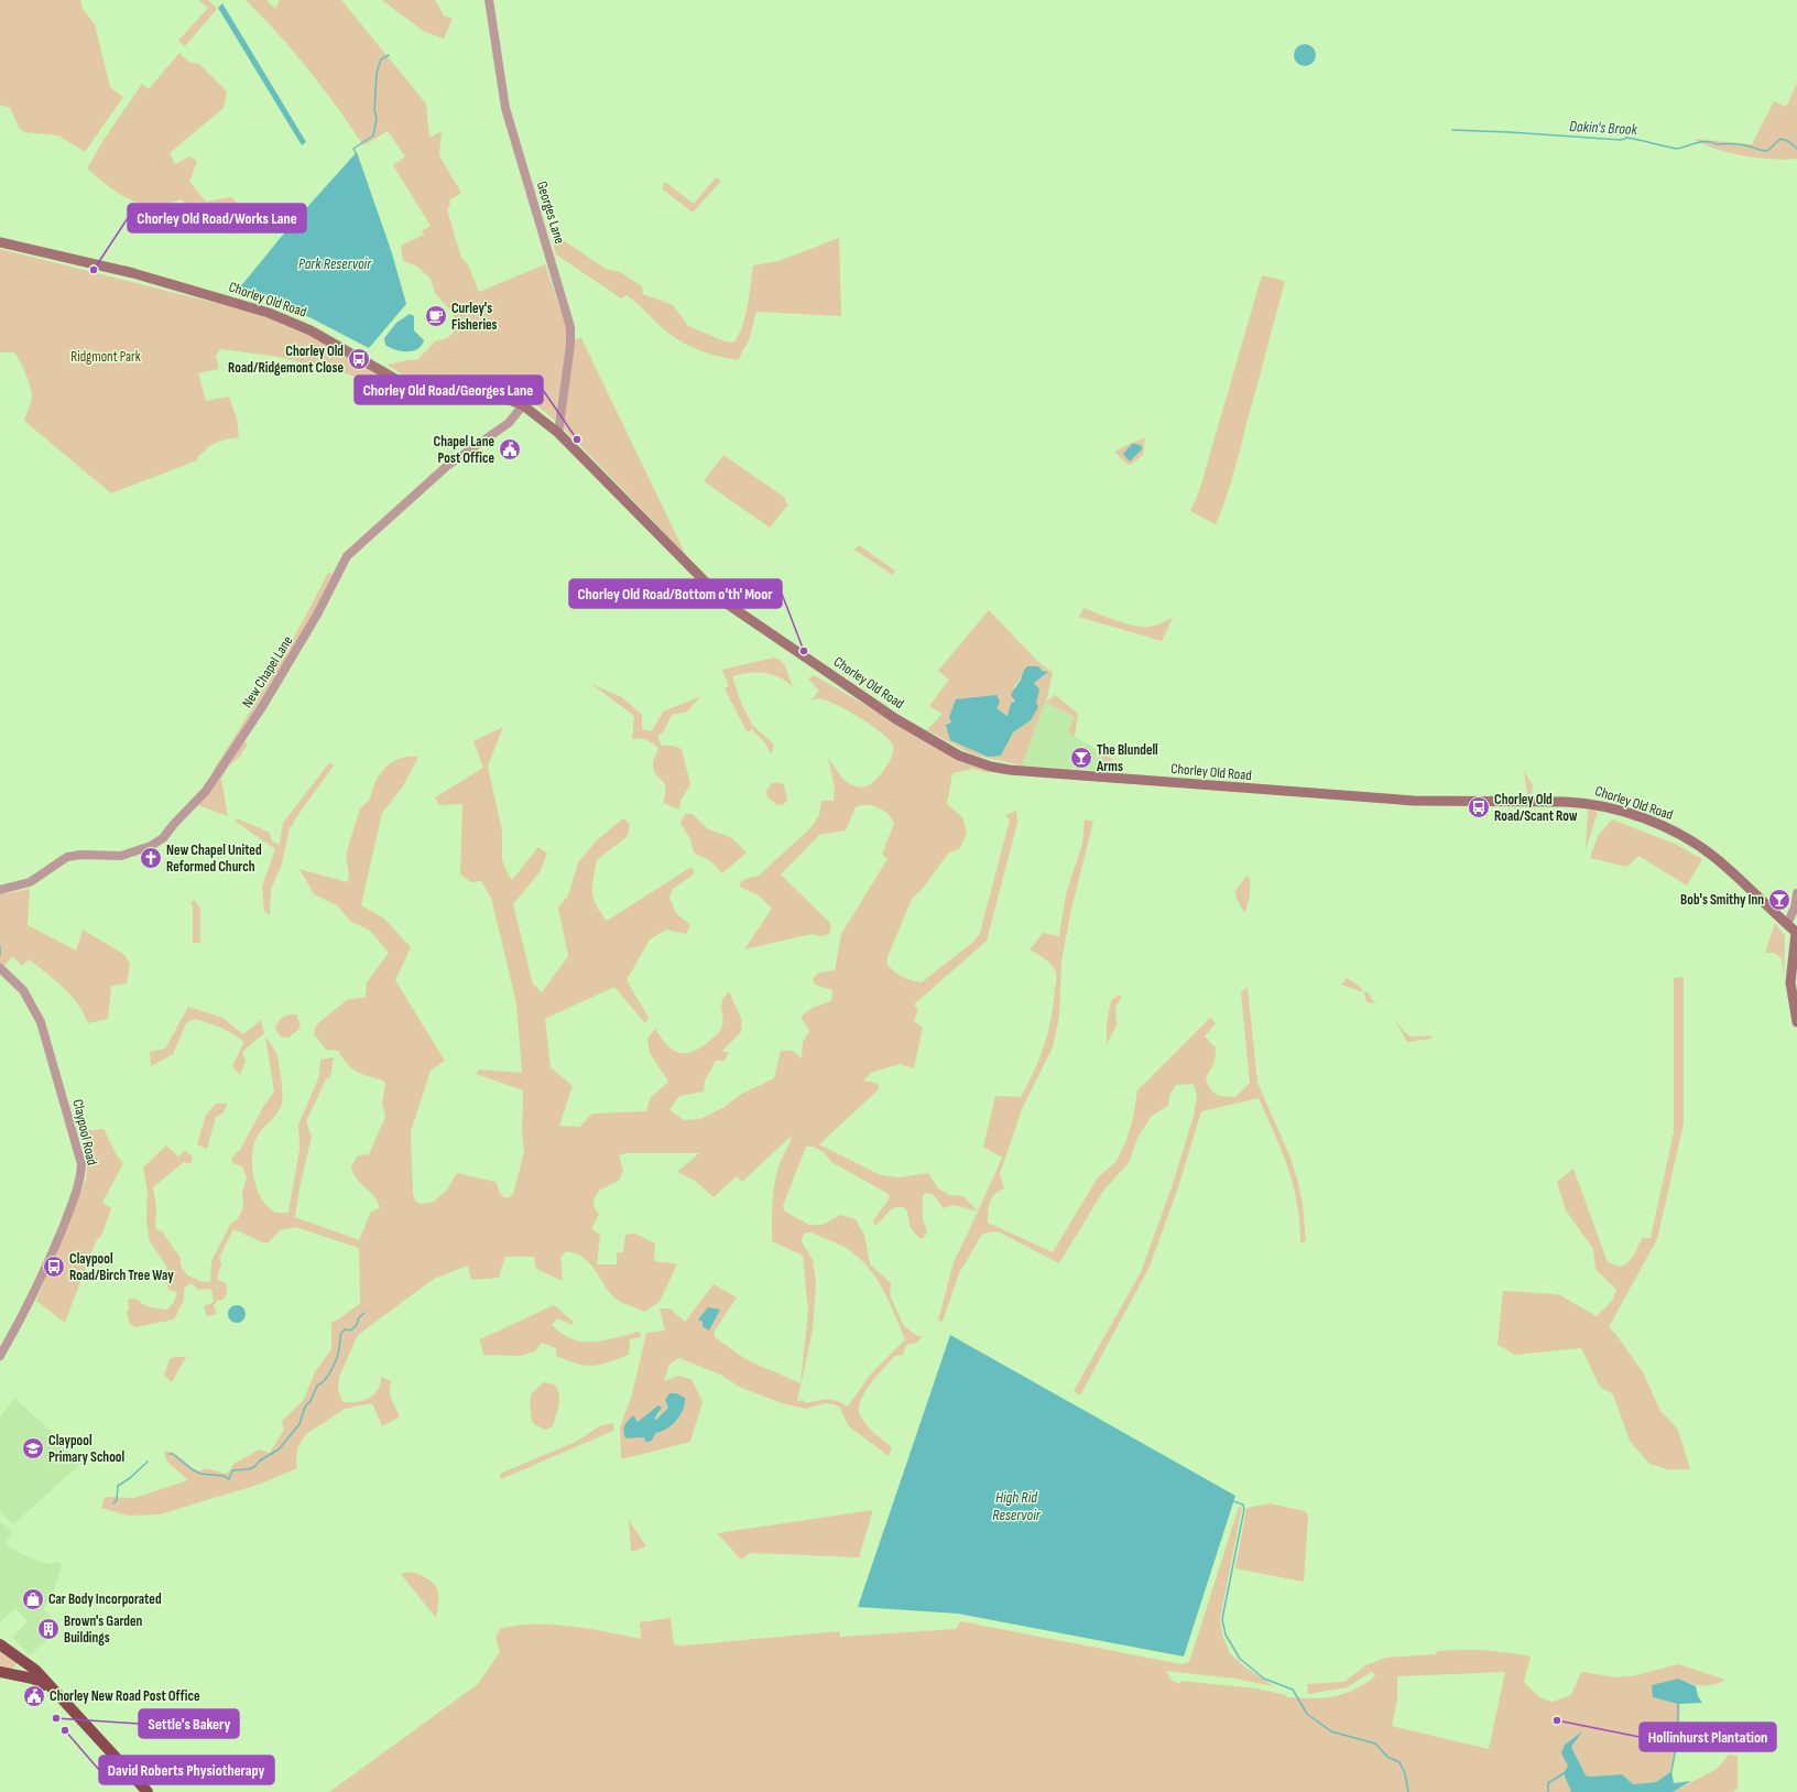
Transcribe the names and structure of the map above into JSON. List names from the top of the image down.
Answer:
{
  "streets": {
    "main road": ["Chorley Old Road"],
    "street": ["Georges Lane", "New Chapel Lane", "Claypool Road"]
  },
  "crossings": [
    ["Georges Lane", "Chorley Old Road"],
    ["Chorley Old Road", "New Chapel Lane"]
  ],
  "water": ["Dakin's Brook", "Park Reservoir", "High Rid Reservoir"],
  "parks": ["Ridgmont Park"],
  "places": {
    "other": [
      "Chorley Old Road/Works Lane",
      "Chorley Old Road/Georges Lane",
      "Chorley Old Road/Bottom o'th' Moor",
      "Settle's Bakery",
      "Hollinhurst Plantation",
      "David Roberts Physiotherapy"
    ],
    "cafe": ["Curley's Fisheries"],
    "bus stop": ["Chorley Old Road/Ridgemont Close", "Chorley Old Road/Scant Row", "Claypool Road/Birch Tree Way"],
    "public building": ["Chapel Lane Post Office", "Chorley New Road Post Office"],
    "bar": ["The Blundell Arms", "Bob's Smithy Inn"],
    "church": ["New Chapel United Reformed Church"],
    "school or university": ["Claypool Primary School"],
    "shop": ["Car Body Incorporated"],
    "building": ["Brown's Garden Buildings"]
  }
}
